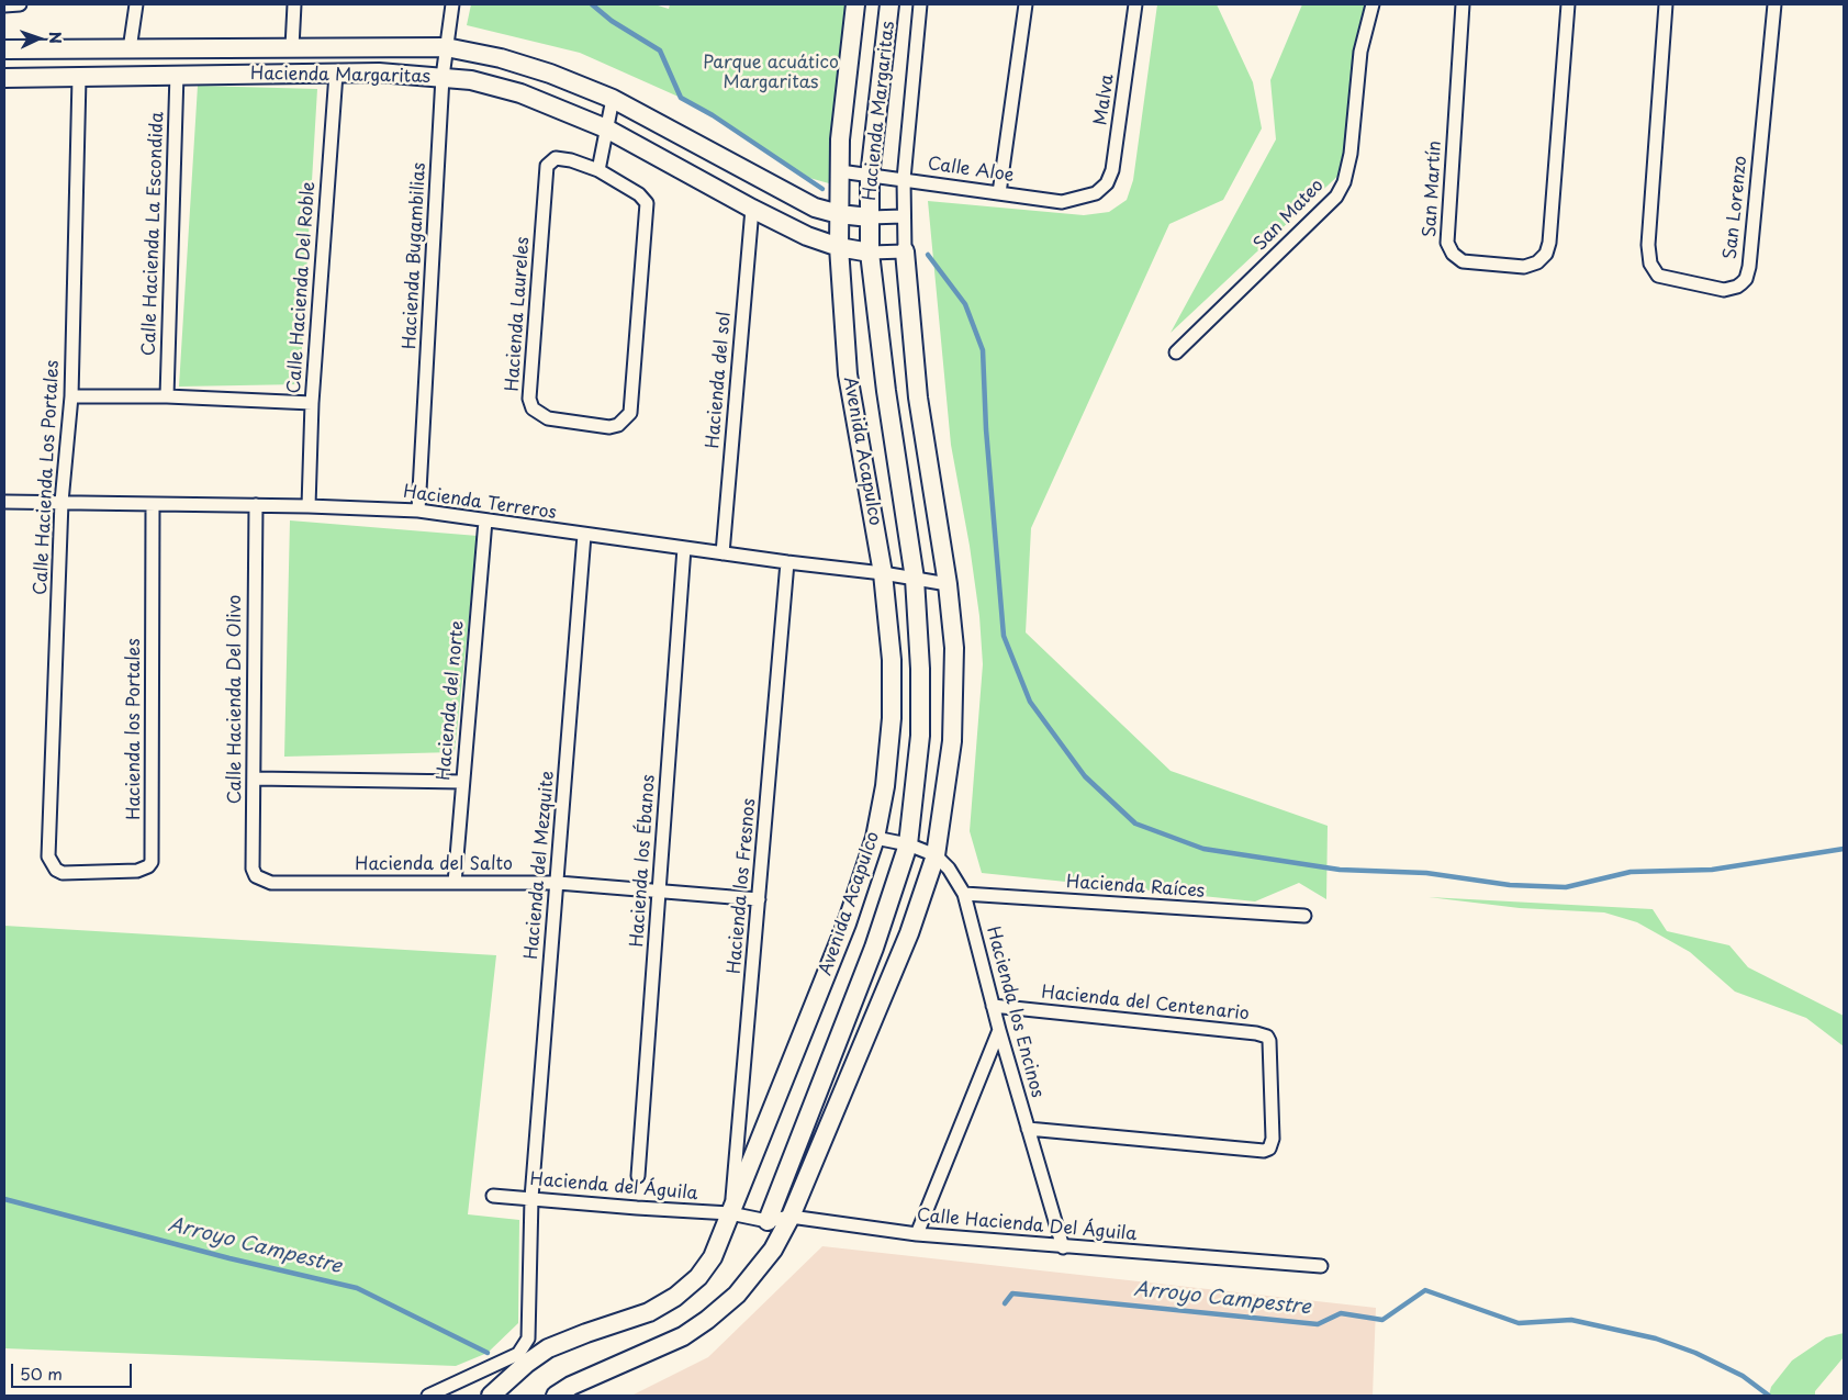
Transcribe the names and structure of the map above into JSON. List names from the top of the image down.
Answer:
{
  "streets": {
    "street": [
      "Hacienda Margaritas",
      "Malva",
      "Calle Aloe",
      "San Martín",
      "San Lorenzo",
      "San Mateo",
      "Calle Hacienda La Escondida",
      "Hacienda Bugambilias",
      "Calle Hacienda Del Roble",
      "Hacienda Laureles",
      "Hacienda del sol",
      "Avenida Acapulco",
      "Calle Hacienda Los Portales",
      "Hacienda Terreros",
      "Calle Hacienda Del Olivo",
      "Hacienda del norte",
      "Hacienda los Portales",
      "Hacienda los Ébanos",
      "Hacienda del Salto",
      "Hacienda del Mezquite",
      "Hacienda los Fresnos",
      "Hacienda Raíces",
      "Hacienda del Centenario",
      "Hacienda los Encinos",
      "Hacienda del Águila",
      "Calle Hacienda Del Águila"
    ]
  },
  "crossings": [
    ["Hacienda Margaritas", "Calle Aloe"],
    ["Hacienda Margaritas", "Calle Hacienda La Escondida"],
    ["Hacienda Margaritas", "Hacienda Bugambilias"],
    ["Hacienda Margaritas", "Calle Hacienda Del Roble"],
    ["Hacienda Margaritas", "Hacienda del sol"],
    ["Hacienda Margaritas", "Avenida Acapulco"],
    ["Hacienda Margaritas", "Calle Hacienda Los Portales"],
    ["Malva", "Calle Aloe"],
    ["Calle Aloe", "Avenida Acapulco"],
    ["Hacienda Bugambilias", "Hacienda Terreros"],
    ["Calle Hacienda Del Roble", "Hacienda Terreros"],
    ["Hacienda del sol", "Hacienda Terreros"],
    ["Avenida Acapulco", "Hacienda Terreros"],
    ["Avenida Acapulco", "Hacienda los Fresnos"],
    ["Avenida Acapulco", "Hacienda los Encinos"],
    ["Avenida Acapulco", "Hacienda del Águila"],
    ["Avenida Acapulco", "Calle Hacienda Del Águila"],
    ["Calle Hacienda Los Portales", "Hacienda Terreros"],
    ["Calle Hacienda Los Portales", "Hacienda los Portales"],
    ["Hacienda Terreros", "Calle Hacienda Del Olivo"],
    ["Hacienda Terreros", "Hacienda del norte"],
    ["Hacienda Terreros", "Hacienda los Portales"],
    ["Hacienda Terreros", "Hacienda los Ébanos"],
    ["Hacienda Terreros", "Hacienda del Mezquite"],
    ["Hacienda Terreros", "Hacienda los Fresnos"],
    ["Calle Hacienda Del Olivo", "Hacienda del Salto"],
    ["Hacienda del norte", "Hacienda del Salto"],
    ["Hacienda los Ébanos", "Hacienda del Salto"],
    ["Hacienda del Salto", "Hacienda del Mezquite"],
    ["Hacienda del Salto", "Hacienda los Fresnos"],
    ["Hacienda del Mezquite", "Hacienda del Águila"],
    ["Hacienda los Fresnos", "Hacienda del Águila"],
    ["Hacienda los Fresnos", "Calle Hacienda Del Águila"],
    ["Hacienda Raíces", "Hacienda los Encinos"],
    ["Hacienda del Centenario", "Hacienda los Encinos"],
    ["Hacienda los Encinos", "Calle Hacienda Del Águila"],
    ["Hacienda del Águila", "Calle Hacienda Del Águila"]
  ],
  "water": ["Arroyo Campestre"],
  "parks": ["Parque acuático Margaritas"],
  "scale_bar": "50 m",
  "north": "right"
}
